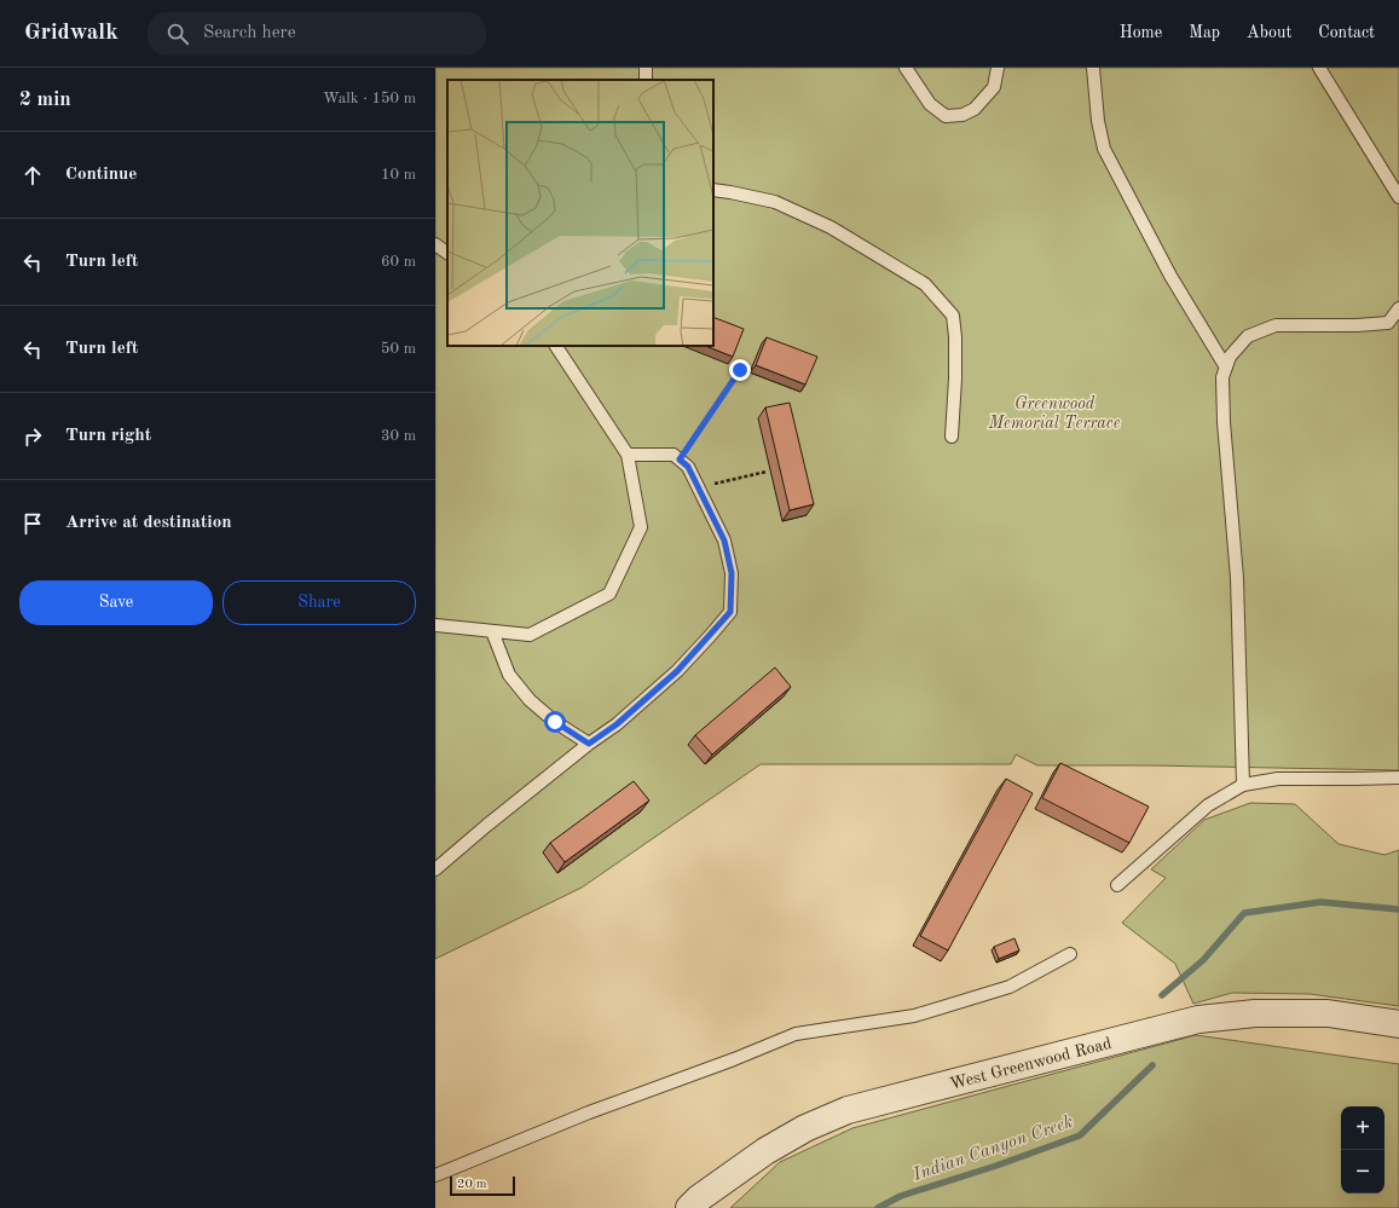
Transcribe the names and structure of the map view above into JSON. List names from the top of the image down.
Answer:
{
  "streets": {
    "street": ["West Greenwood Road"]
  },
  "water": ["Indian Canyon Creek"],
  "parks": ["Greenwood Memorial Terrace"],
  "scale_bar": "20 m",
  "page": {
    "header": "Gridwalk",
    "search": "Search here",
    "nav": [
      "Home",
      "Map",
      "About",
      "Contact"
    ],
    "heading": ["2 min", "Walk · 150 m"],
    "list": [
      ["Continue", "10 m"],
      ["Turn left", "60 m"],
      ["Turn left", "50 m"],
      ["Turn right", "30 m"],
      "Arrive at destination"
    ],
    "buttons": ["Save", "Share"],
    "map_buttons": ["+", "−"],
    "scale": "20 m"
  }
}
